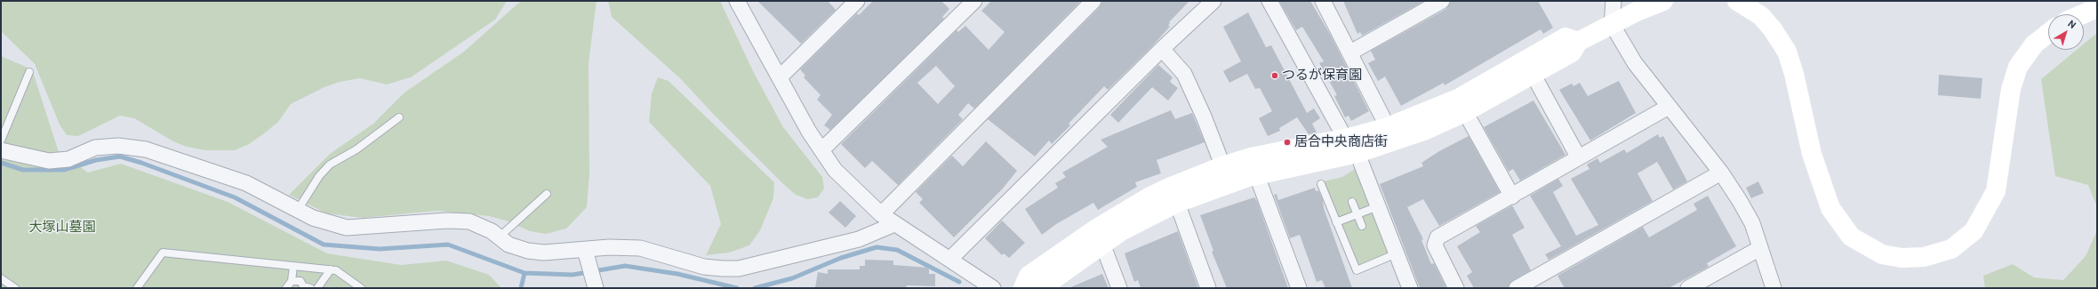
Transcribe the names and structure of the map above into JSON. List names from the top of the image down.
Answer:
{
  "parks": ["大塚山墓園"],
  "places": ["つるが保育園", "居合中央商店街"],
  "north": "top right"
}
